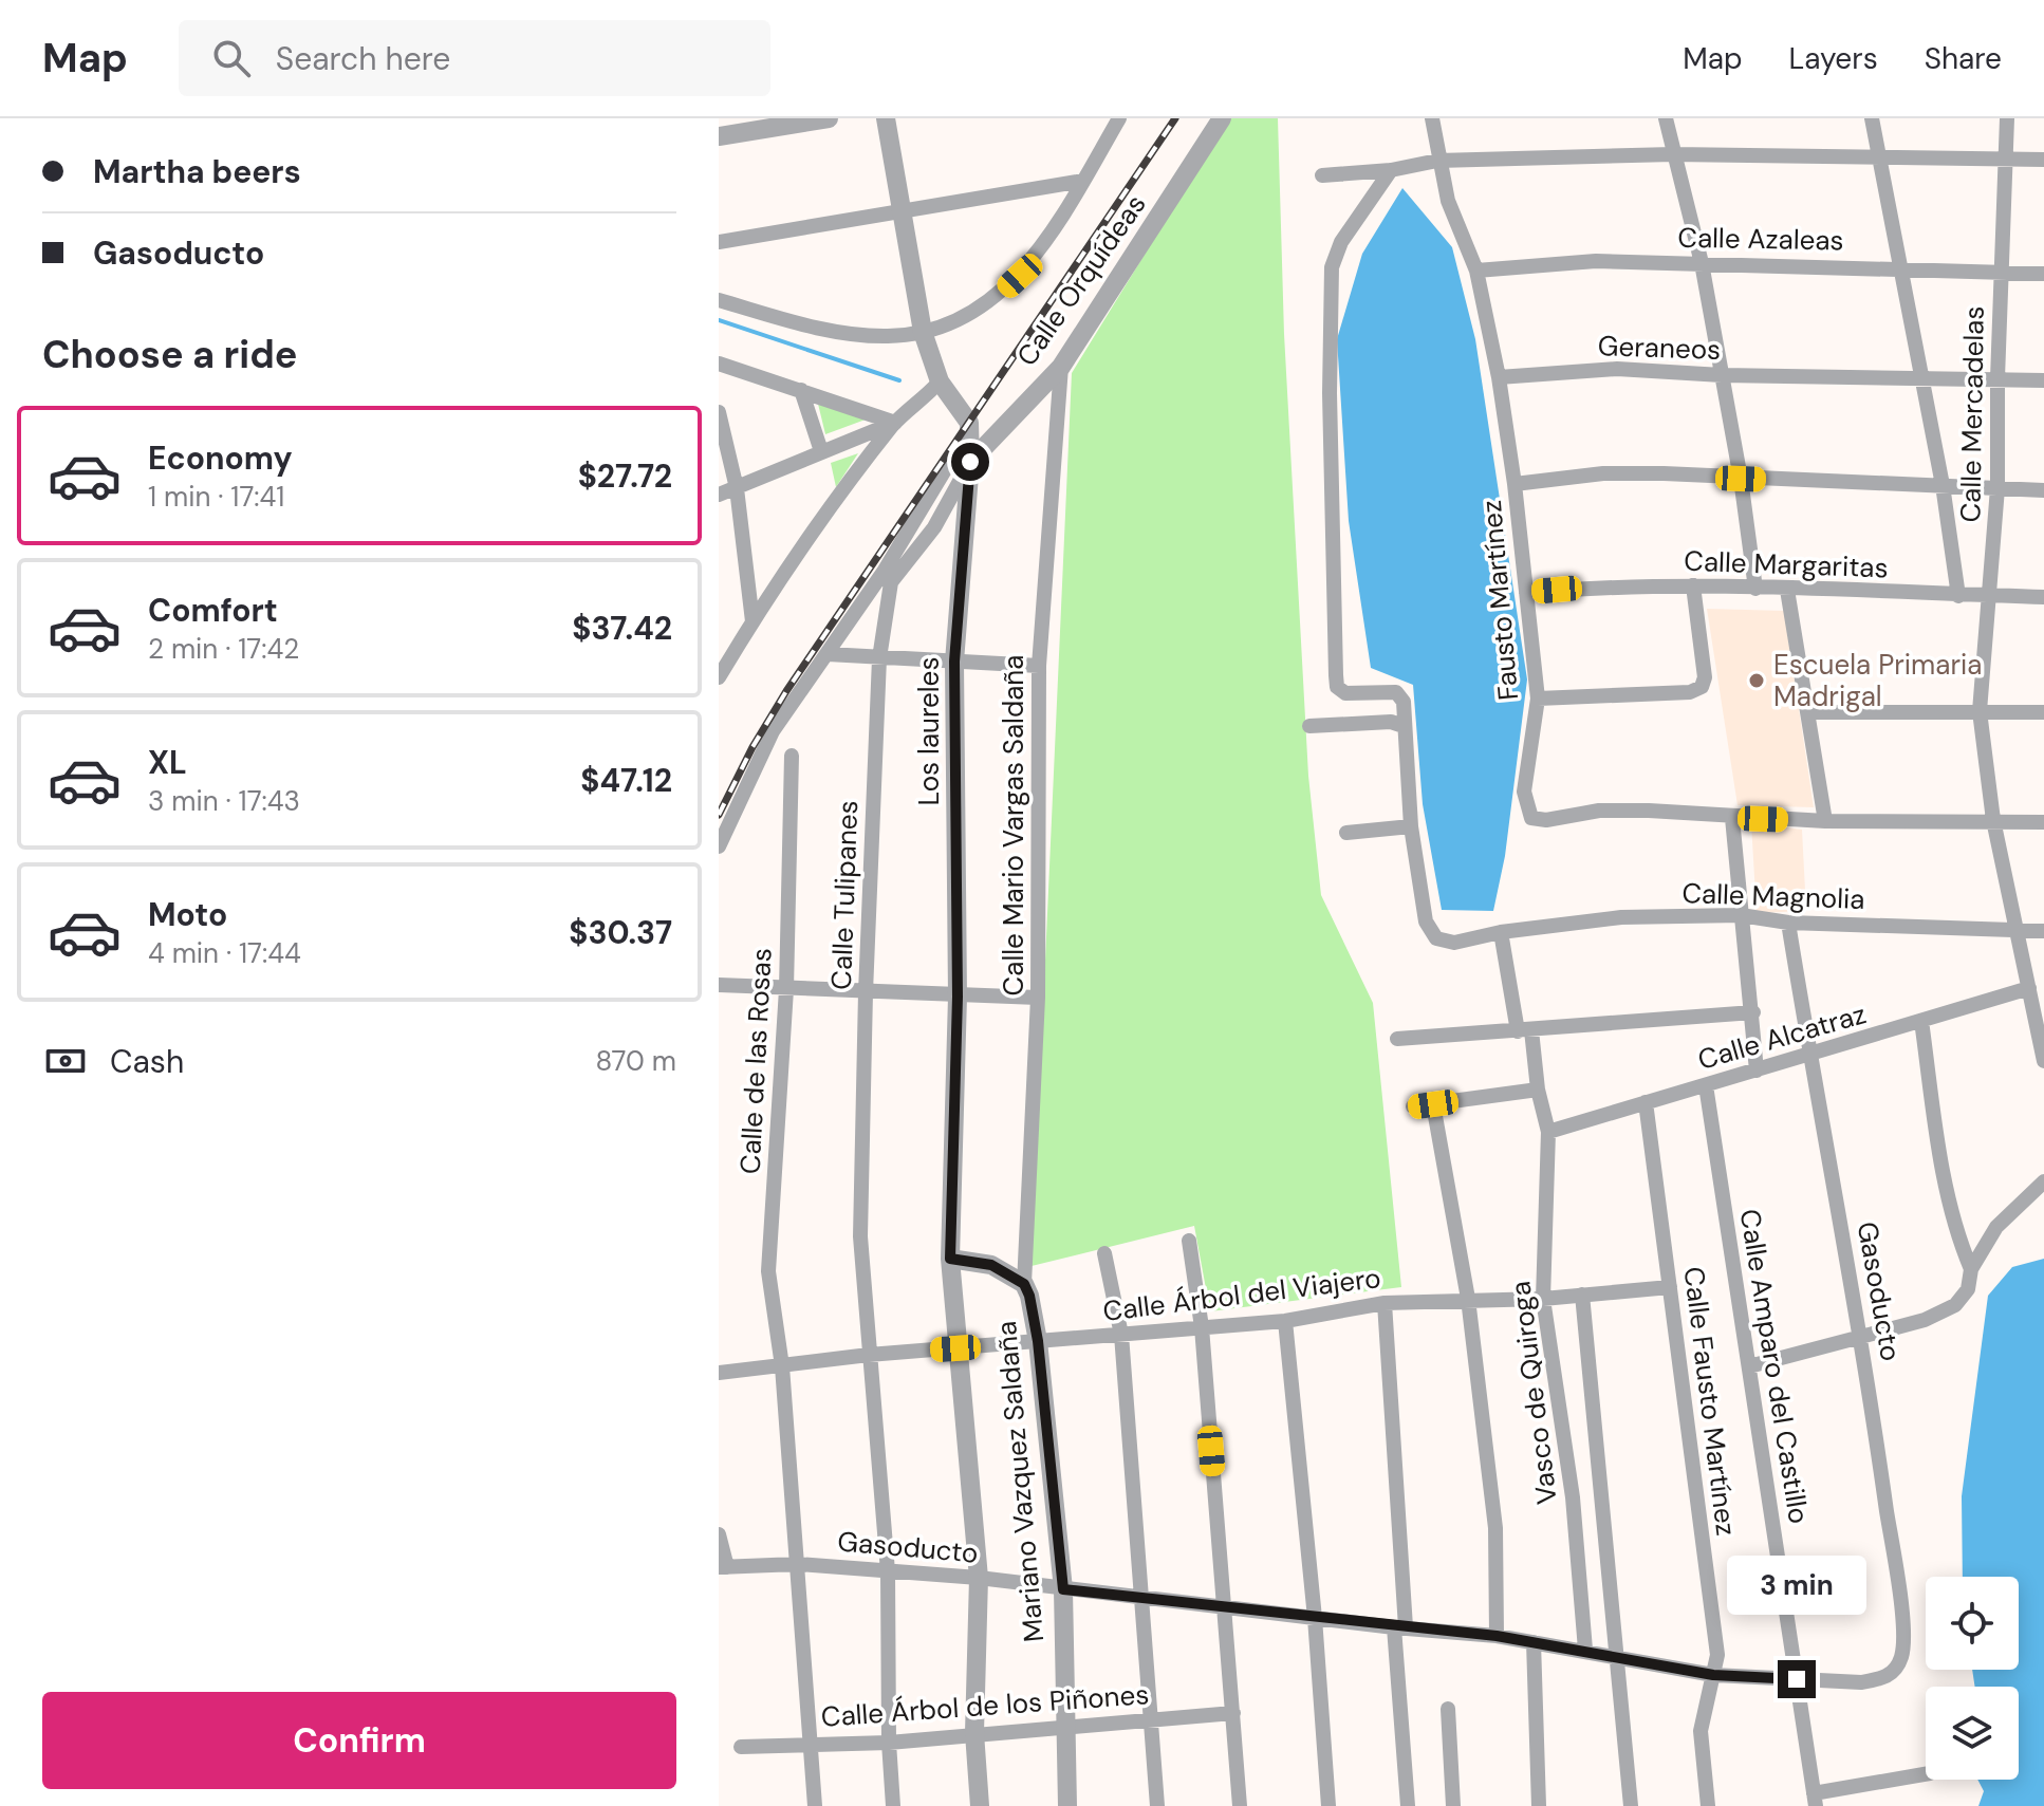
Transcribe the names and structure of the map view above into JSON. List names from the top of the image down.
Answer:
{
  "streets": {
    "street": [
      "Calle Azaleas",
      "Calle Orquídeas",
      "Geraneos",
      "Calle Mercadelas",
      "Calle Margaritas",
      "Fausto Martínez",
      "Los laureles",
      "Calle Mario Vargas Saldaña",
      "Calle Tulipanes",
      "Calle Magnolia",
      "Calle Alcatraz",
      "Calle de las Rosas",
      "Gasoducto",
      "Calle Árbol del Viajero",
      "Calle Amparo del Castillo",
      "Vasco de Quiroga",
      "Calle Fausto Martínez",
      "Mariano Vazquez Saldaña",
      "Calle Árbol de los Piñones"
    ]
  },
  "crossings": [
    ["Calle Azaleas", "Calle Mercadelas"],
    ["Calle Orquídeas", "Los laureles"],
    ["Calle Orquídeas", "Calle Mario Vargas Saldaña"],
    ["Calle Orquídeas", "Calle Tulipanes"],
    ["Geraneos", "Calle Mercadelas"],
    ["Geraneos", "Fausto Martínez"],
    ["Calle Mercadelas", "Calle Margaritas"],
    ["Calle Mercadelas", "Calle Magnolia"],
    ["Calle Mercadelas", "Calle Alcatraz"],
    ["Calle Margaritas", "Fausto Martínez"],
    ["Los laureles", "Calle Tulipanes"],
    ["Los laureles", "Gasoducto"],
    ["Los laureles", "Calle Árbol del Viajero"],
    ["Los laureles", "Mariano Vazquez Saldaña"],
    ["Los laureles", "Calle Árbol de los Piñones"],
    ["Calle Mario Vargas Saldaña", "Mariano Vazquez Saldaña"],
    ["Calle Tulipanes", "Gasoducto"],
    ["Calle Tulipanes", "Calle Árbol del Viajero"],
    ["Calle Tulipanes", "Calle Árbol de los Piñones"],
    ["Calle Magnolia", "Gasoducto"],
    ["Calle Magnolia", "Vasco de Quiroga"],
    ["Calle Alcatraz", "Gasoducto"],
    ["Calle Alcatraz", "Calle Amparo del Castillo"],
    ["Calle Alcatraz", "Vasco de Quiroga"],
    ["Calle Alcatraz", "Calle Fausto Martínez"],
    ["Calle de las Rosas", "Gasoducto"],
    ["Calle de las Rosas", "Calle Árbol del Viajero"],
    ["Calle de las Rosas", "Calle Árbol de los Piñones"],
    ["Gasoducto", "Calle Amparo del Castillo"],
    ["Gasoducto", "Vasco de Quiroga"],
    ["Gasoducto", "Calle Fausto Martínez"],
    ["Gasoducto", "Mariano Vazquez Saldaña"],
    ["Calle Árbol del Viajero", "Vasco de Quiroga"],
    ["Calle Árbol del Viajero", "Calle Fausto Martínez"],
    ["Calle Árbol del Viajero", "Mariano Vazquez Saldaña"],
    ["Mariano Vazquez Saldaña", "Calle Árbol de los Piñones"]
  ],
  "places": ["Escuela Primaria Madrigal"],
  "page": {
    "header": "Map",
    "search": "Search here",
    "nav": ["Map", "Layers", "Share"],
    "banner": ["Martha beers", "Gasoducto"],
    "heading": "Choose a ride",
    "list": [
      {
        "name": "Economy",
        "note": "1 min · 17:41",
        "value": "$27.72"
      },
      {
        "name": "Comfort",
        "note": "2 min · 17:42",
        "value": "$37.42"
      },
      {
        "name": "XL",
        "note": "3 min · 17:43",
        "value": "$47.12"
      },
      {
        "name": "Moto",
        "note": "4 min · 17:44",
        "value": "$30.37"
      }
    ],
    "pay": ["Cash", "870 m"],
    "bubble": "3 min",
    "buttons": "Confirm"
  }
}
